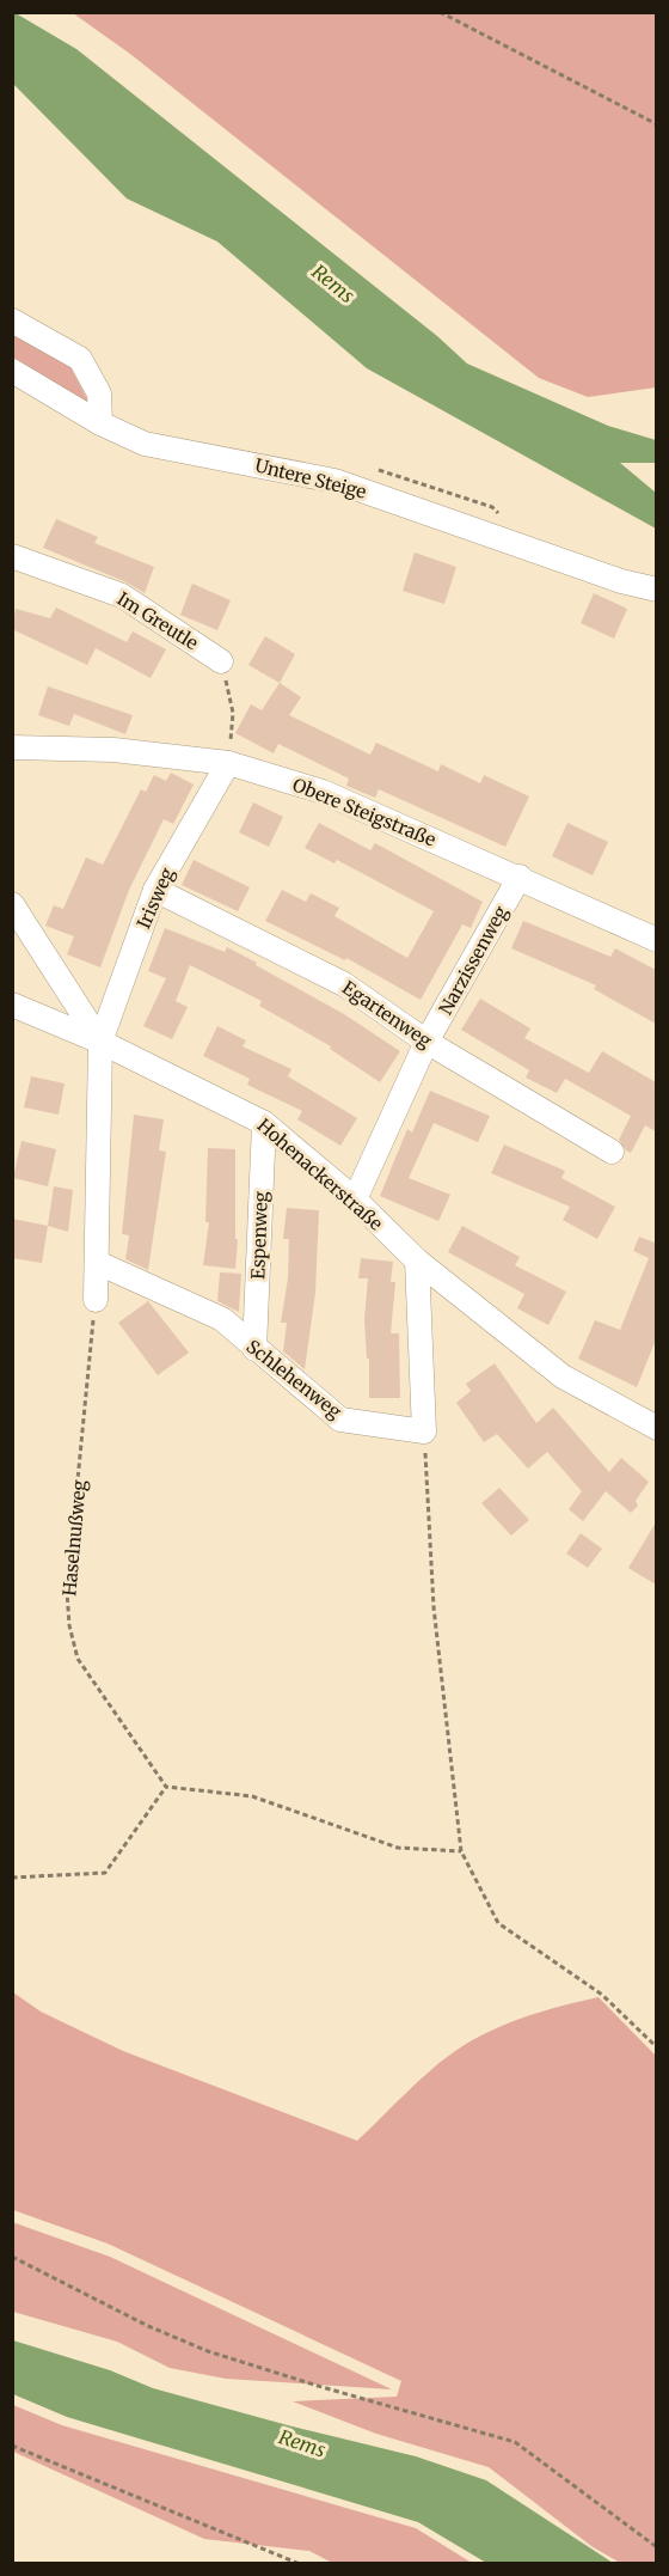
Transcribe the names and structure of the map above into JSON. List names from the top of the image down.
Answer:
{
  "streets": {
    "street": [
      "Untere Steige",
      "Im Greutle",
      "Obere Steigstraße",
      "Irisweg",
      "Narzissenweg",
      "Egartenweg",
      "Hohenackerstraße",
      "Espenweg",
      "Schlehenweg"
    ],
    "path": ["Haselnußweg"]
  },
  "crossings": [
    ["Obere Steigstraße", "Irisweg"],
    ["Obere Steigstraße", "Narzissenweg"],
    ["Irisweg", "Egartenweg"],
    ["Irisweg", "Hohenackerstraße"],
    ["Narzissenweg", "Egartenweg"],
    ["Narzissenweg", "Hohenackerstraße"],
    ["Hohenackerstraße", "Espenweg"],
    ["Espenweg", "Schlehenweg"]
  ],
  "water": ["Rems"]
}
